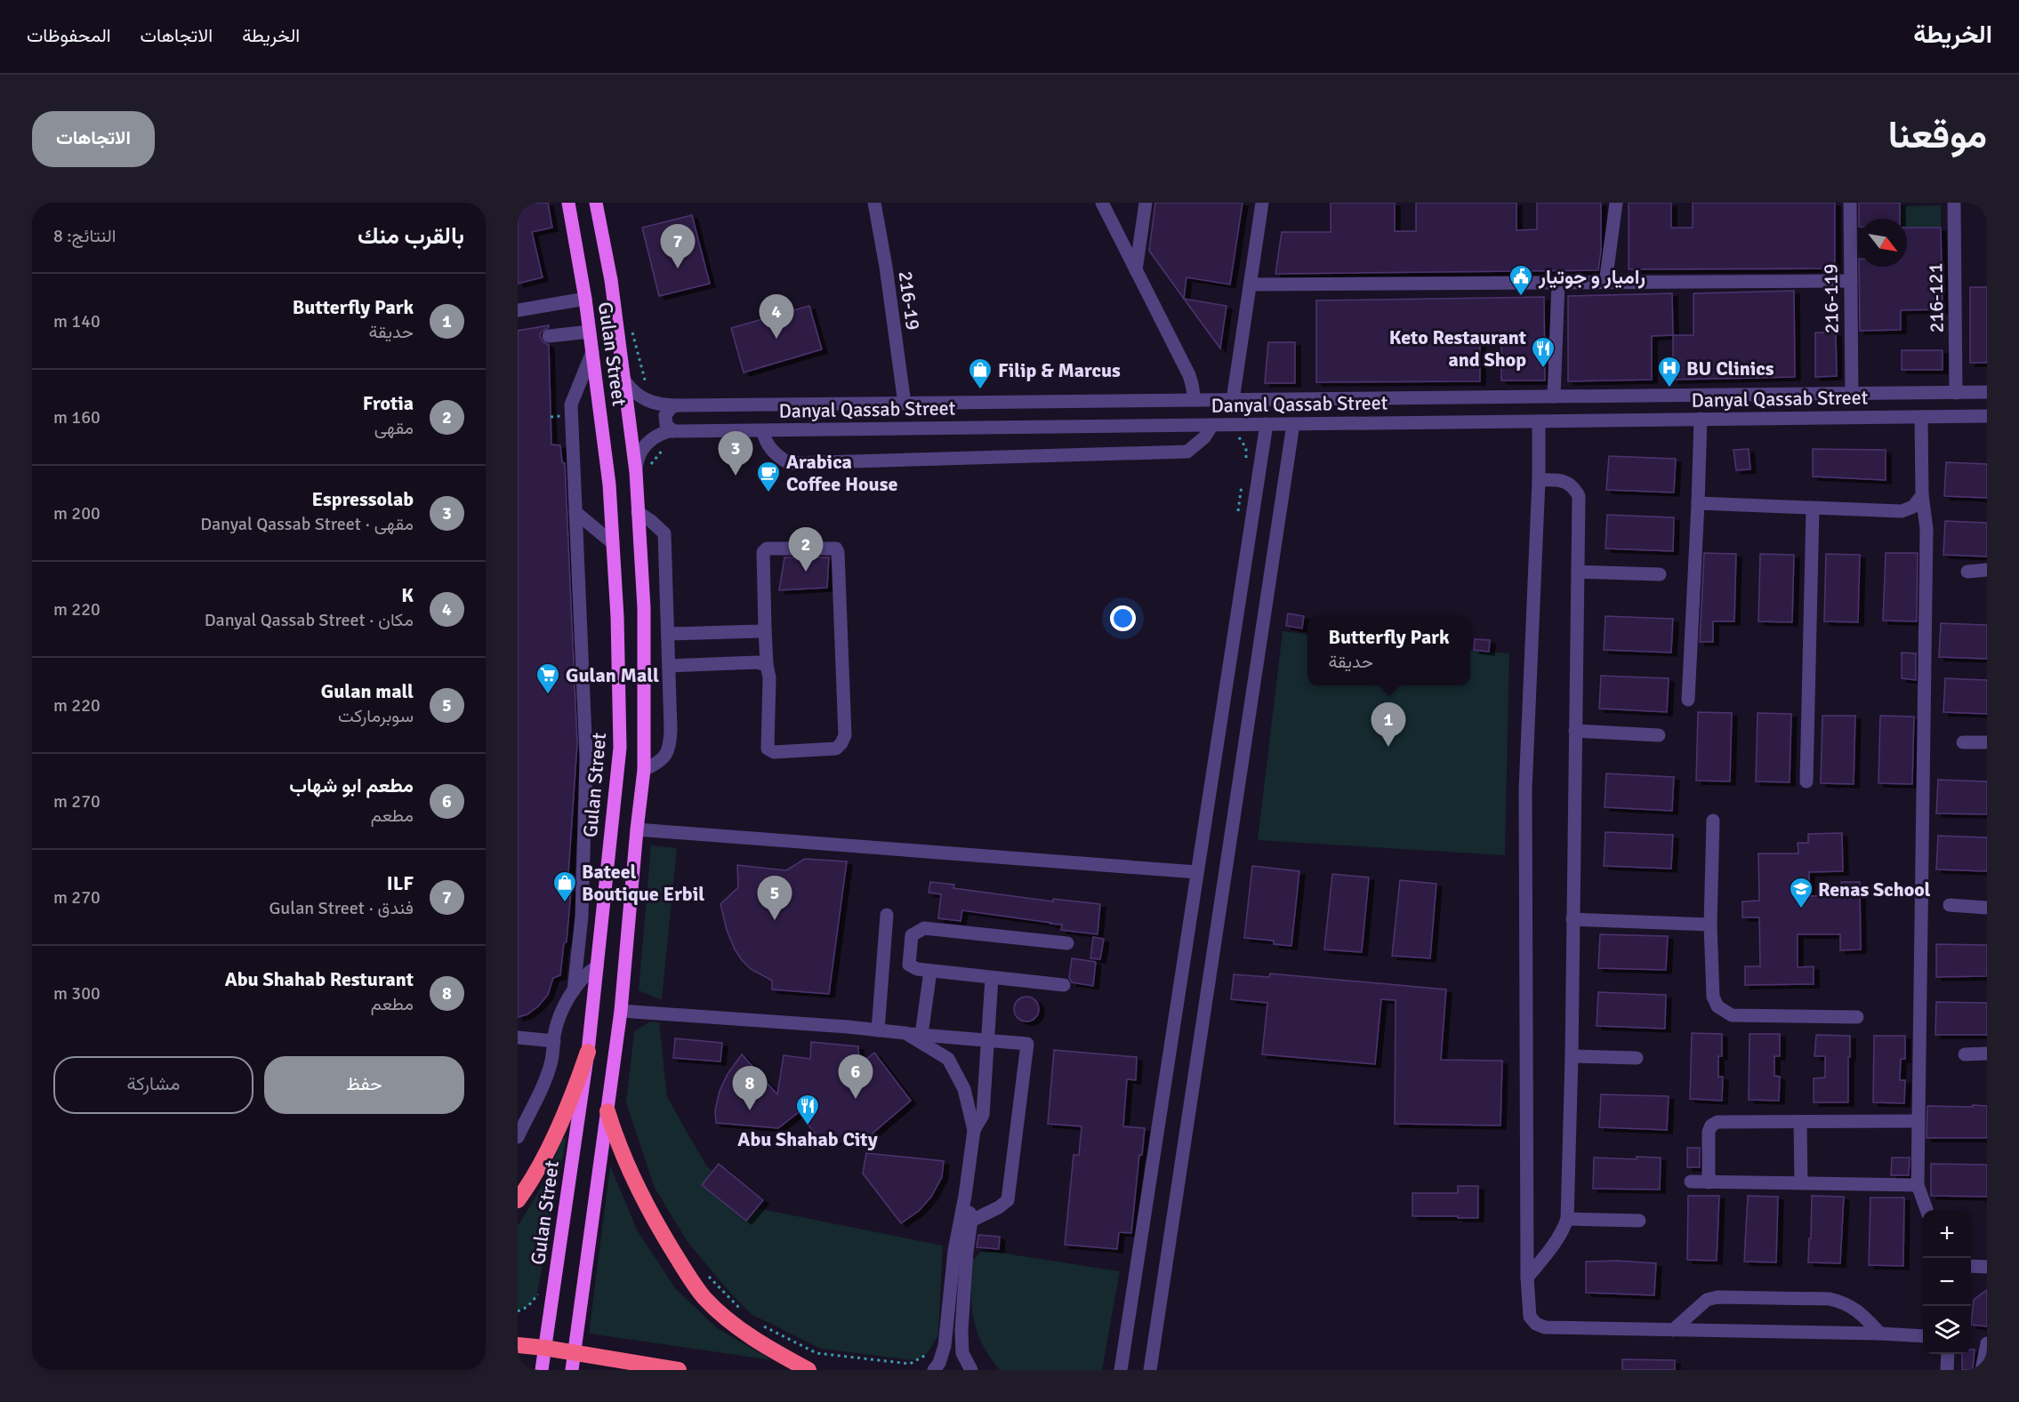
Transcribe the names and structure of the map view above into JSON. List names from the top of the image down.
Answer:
{
  "streets": {
    "main road": ["Gulan Street"],
    "street": [
      "216-121",
      "216-119",
      "216-19",
      "Danyal Qassab Street"
    ]
  },
  "crossings": [
    ["216-121", "Danyal Qassab Street"],
    ["216-119", "Danyal Qassab Street"],
    ["216-19", "Danyal Qassab Street"],
    ["Gulan Street", "Danyal Qassab Street"]
  ],
  "places": {
    "public building": ["رامیار و جوتیار"],
    "restaurant": ["Keto Restaurant and Shop", "Abu Shahab City"],
    "hospital": ["BU Clinics"],
    "shop": ["Filip & Marcus", "Bateel Boutique Erbil"],
    "cafe": ["Arabica Coffee House"],
    "supermarket": ["Gulan Mall"],
    "school or university": ["Renas School"]
  },
  "north": "bottom right",
  "page": {
    "header": "الخريطة",
    "nav": ["الخريطة", "الاتجاهات", "المحفوظات"],
    "title": "موقعنا",
    "buttons": [
      "الاتجاهات",
      ["حفظ", "مشاركة"]
    ],
    "heading": ["بالقرب منك", "النتائج: 8"],
    "pins": [
      "7",
      "4",
      "3",
      "2",
      "1",
      "5",
      "6",
      "8"
    ],
    "list": [
      {
        "mark": "1",
        "name": "Butterfly Park",
        "note": "حديقة",
        "value": "140 m"
      },
      {
        "mark": "2",
        "name": "Frotia",
        "note": "مقهى",
        "value": "160 m"
      },
      {
        "mark": "3",
        "name": "Espressolab",
        "note": "مقهى · Danyal Qassab Street",
        "value": "200 m"
      },
      {
        "mark": "4",
        "name": "K",
        "note": "مكان · Danyal Qassab Street",
        "value": "220 m"
      },
      {
        "mark": "5",
        "name": "Gulan mall",
        "note": "سوبرماركت",
        "value": "220 m"
      },
      {
        "mark": "6",
        "name": "مطعم ابو شهاب",
        "note": "مطعم",
        "value": "270 m"
      },
      {
        "mark": "7",
        "name": "ILF",
        "note": "فندق · Gulan Street",
        "value": "270 m"
      },
      {
        "mark": "8",
        "name": "Abu Shahab Resturant",
        "note": "مطعم",
        "value": "300 m"
      }
    ],
    "popup": ["Butterfly Park", "حديقة"],
    "map_buttons": ["+", "−"]
  }
}
